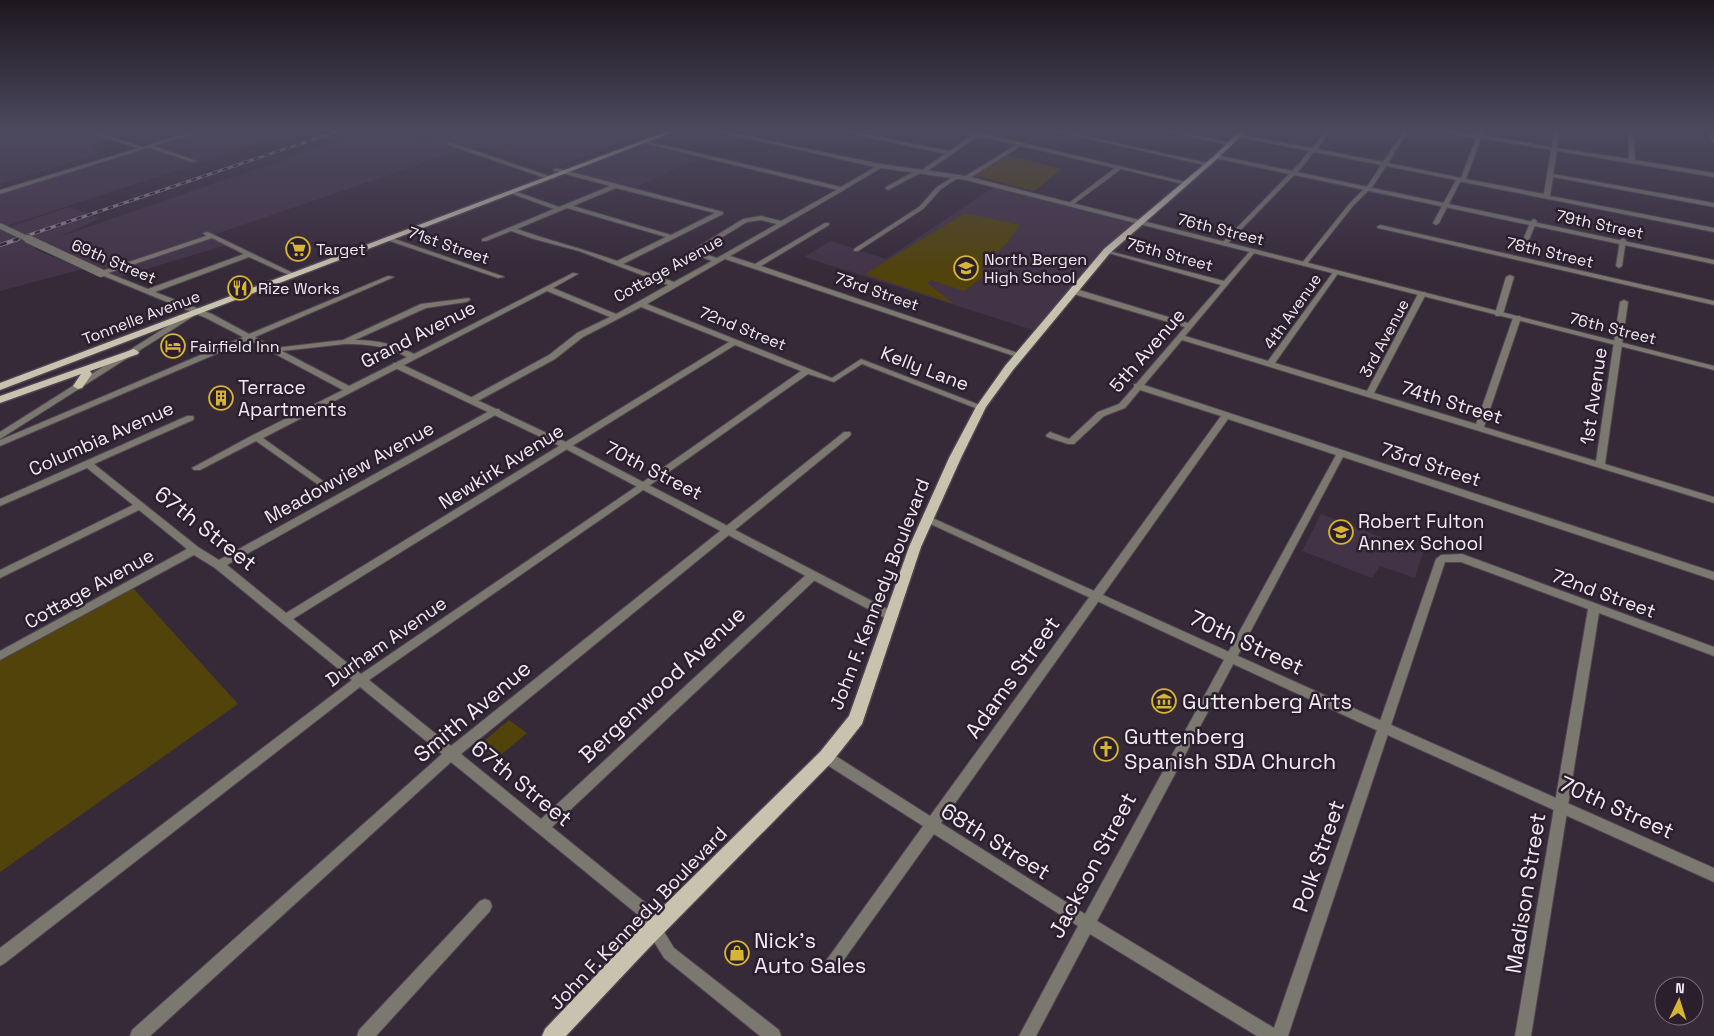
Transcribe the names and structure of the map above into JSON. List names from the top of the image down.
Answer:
{
  "streets": {
    "main road": ["Tonnelle Avenue", "John F. Kennedy Boulevard"],
    "street": [
      "79th Street",
      "76th Street",
      "71st Street",
      "78th Street",
      "75th Street",
      "69th Street",
      "Cottage Avenue",
      "73rd Street",
      "4th Avenue",
      "72nd Street",
      "Grand Avenue",
      "3rd Avenue",
      "5th Avenue",
      "Kelly Lane",
      "1st Avenue",
      "74th Street",
      "Columbia Avenue",
      "Newkirk Avenue",
      "70th Street",
      "Meadowview Avenue",
      "67th Street",
      "Durham Avenue",
      "Adams Street",
      "Bergenwood Avenue",
      "Smith Avenue",
      "68th Street",
      "Polk Street",
      "Jackson Street",
      "Madison Street"
    ]
  },
  "crossings": [
    ["79th Street", "4th Avenue"],
    ["76th Street", "4th Avenue"],
    ["76th Street", "3rd Avenue"],
    ["76th Street", "5th Avenue"],
    ["76th Street", "1st Avenue"],
    ["76th Street", "John F. Kennedy Boulevard"],
    ["71st Street", "Tonnelle Avenue"],
    ["75th Street", "5th Avenue"],
    ["75th Street", "John F. Kennedy Boulevard"],
    ["69th Street", "Tonnelle Avenue"],
    ["69th Street", "Grand Avenue"],
    ["Cottage Avenue", "73rd Street"],
    ["Cottage Avenue", "72nd Street"],
    ["Cottage Avenue", "70th Street"],
    ["Cottage Avenue", "67th Street"],
    ["73rd Street", "5th Avenue"],
    ["73rd Street", "John F. Kennedy Boulevard"],
    ["73rd Street", "Adams Street"],
    ["73rd Street", "Jackson Street"],
    ["4th Avenue", "74th Street"],
    ["72nd Street", "Kelly Lane"],
    ["72nd Street", "Newkirk Avenue"],
    ["72nd Street", "Durham Avenue"],
    ["72nd Street", "Polk Street"],
    ["72nd Street", "Madison Street"],
    ["Grand Avenue", "70th Street"],
    ["3rd Avenue", "74th Street"],
    ["5th Avenue", "74th Street"],
    ["Kelly Lane", "John F. Kennedy Boulevard"],
    ["1st Avenue", "74th Street"],
    ["Columbia Avenue", "67th Street"],
    ["Newkirk Avenue", "70th Street"],
    ["Newkirk Avenue", "67th Street"],
    ["70th Street", "Meadowview Avenue"],
    ["70th Street", "John F. Kennedy Boulevard"],
    ["70th Street", "Durham Avenue"],
    ["70th Street", "Adams Street"],
    ["70th Street", "Bergenwood Avenue"],
    ["70th Street", "Smith Avenue"],
    ["70th Street", "Polk Street"],
    ["70th Street", "Jackson Street"],
    ["70th Street", "Madison Street"],
    ["Meadowview Avenue", "67th Street"],
    ["67th Street", "John F. Kennedy Boulevard"],
    ["67th Street", "Durham Avenue"],
    ["67th Street", "Bergenwood Avenue"],
    ["67th Street", "Smith Avenue"],
    ["John F. Kennedy Boulevard", "68th Street"],
    ["Adams Street", "68th Street"],
    ["68th Street", "Jackson Street"]
  ],
  "places": {
    "supermarket": ["Target"],
    "school or university": ["North Bergen High School", "Robert Fulton Annex School"],
    "restaurant": ["Rize Works"],
    "hotel": ["Fairfield Inn"],
    "building": ["Terrace Apartments"],
    "museum": ["Guttenberg Arts"],
    "church": ["Guttenberg Spanish SDA Church"],
    "shop": ["Nick's Auto Sales"]
  },
  "north": "top"
}
